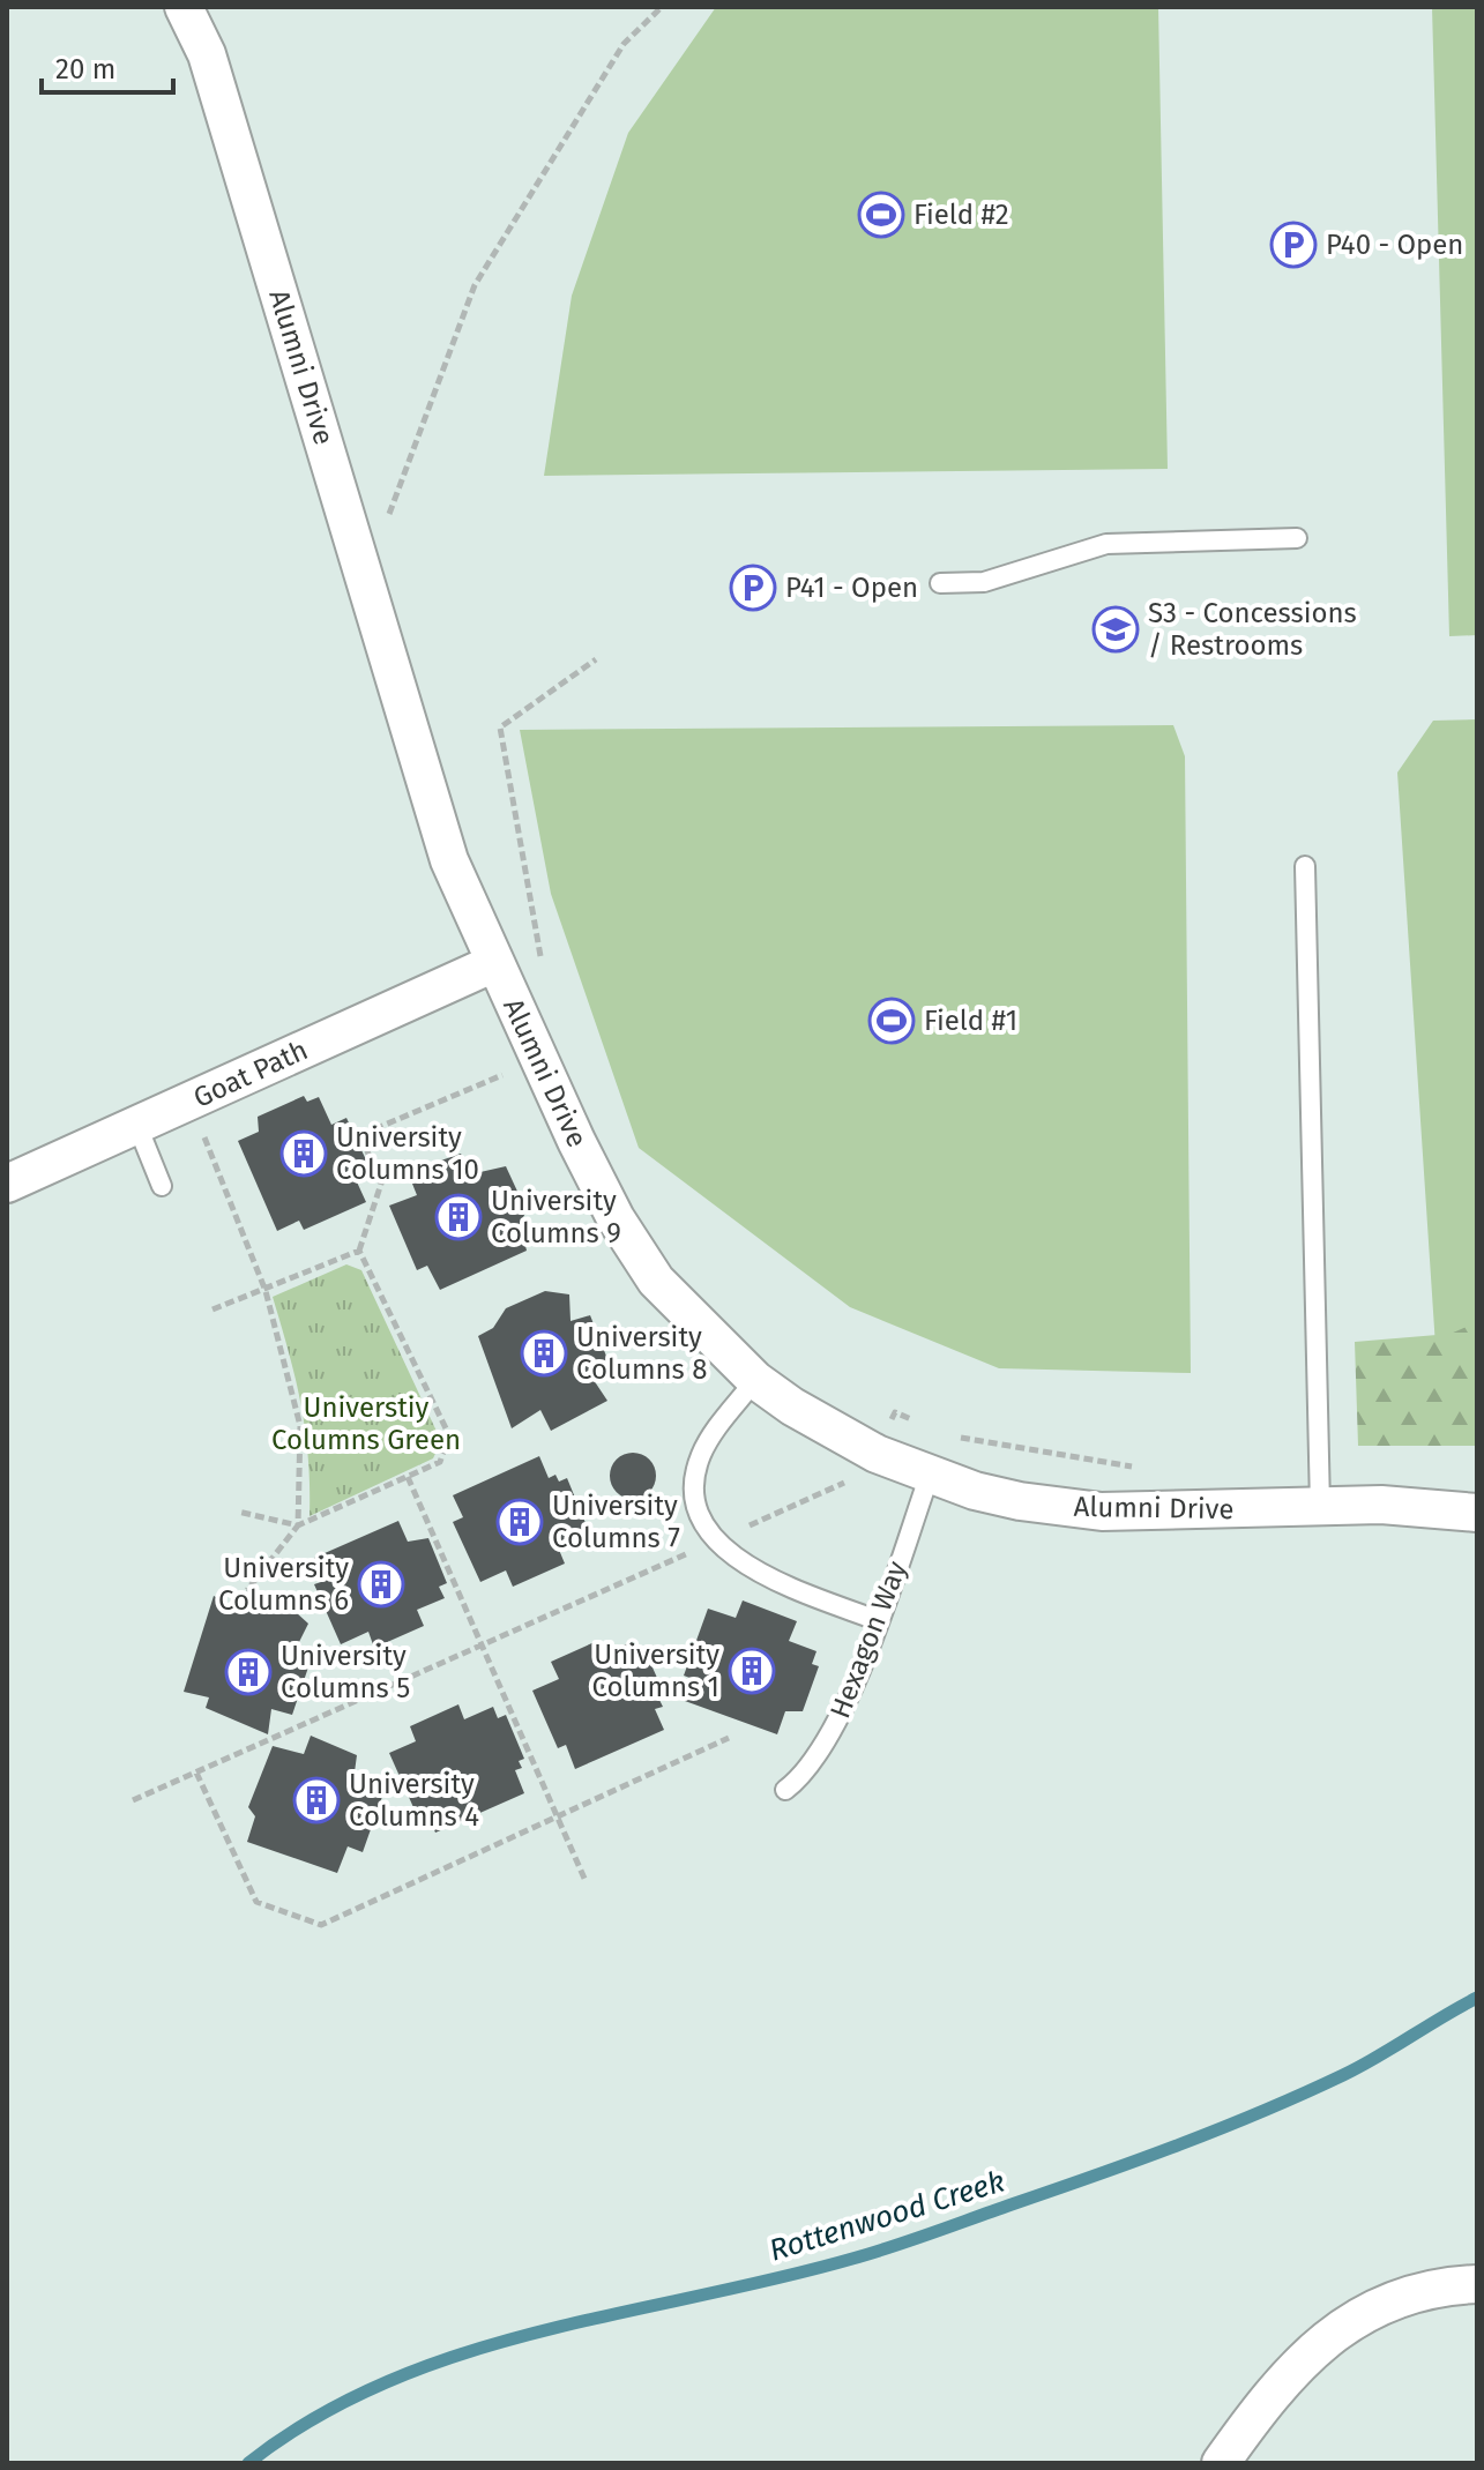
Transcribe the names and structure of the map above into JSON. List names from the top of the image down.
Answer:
{
  "streets": {
    "street": ["Alumni Drive", "Goat Path"],
    "lane": ["Hexagon Way"]
  },
  "crossings": [
    ["Alumni Drive", "Goat Path"],
    ["Alumni Drive", "Hexagon Way"]
  ],
  "water": ["Rottenwood Creek"],
  "parks": ["Universtiy Columns Green"],
  "places": {
    "sports": ["Field #2", "Field #1"],
    "parking": ["P40 - Open", "P41 - Open"],
    "school or university": ["S3 - Concessions / Restrooms"],
    "building": [
      "University Columns 10",
      "University Columns 9",
      "University Columns 8",
      "University Columns 7",
      "University Columns 6",
      "University Columns 1",
      "University Columns 5",
      "University Columns 4"
    ]
  },
  "scale_bar": "20 m"
}
